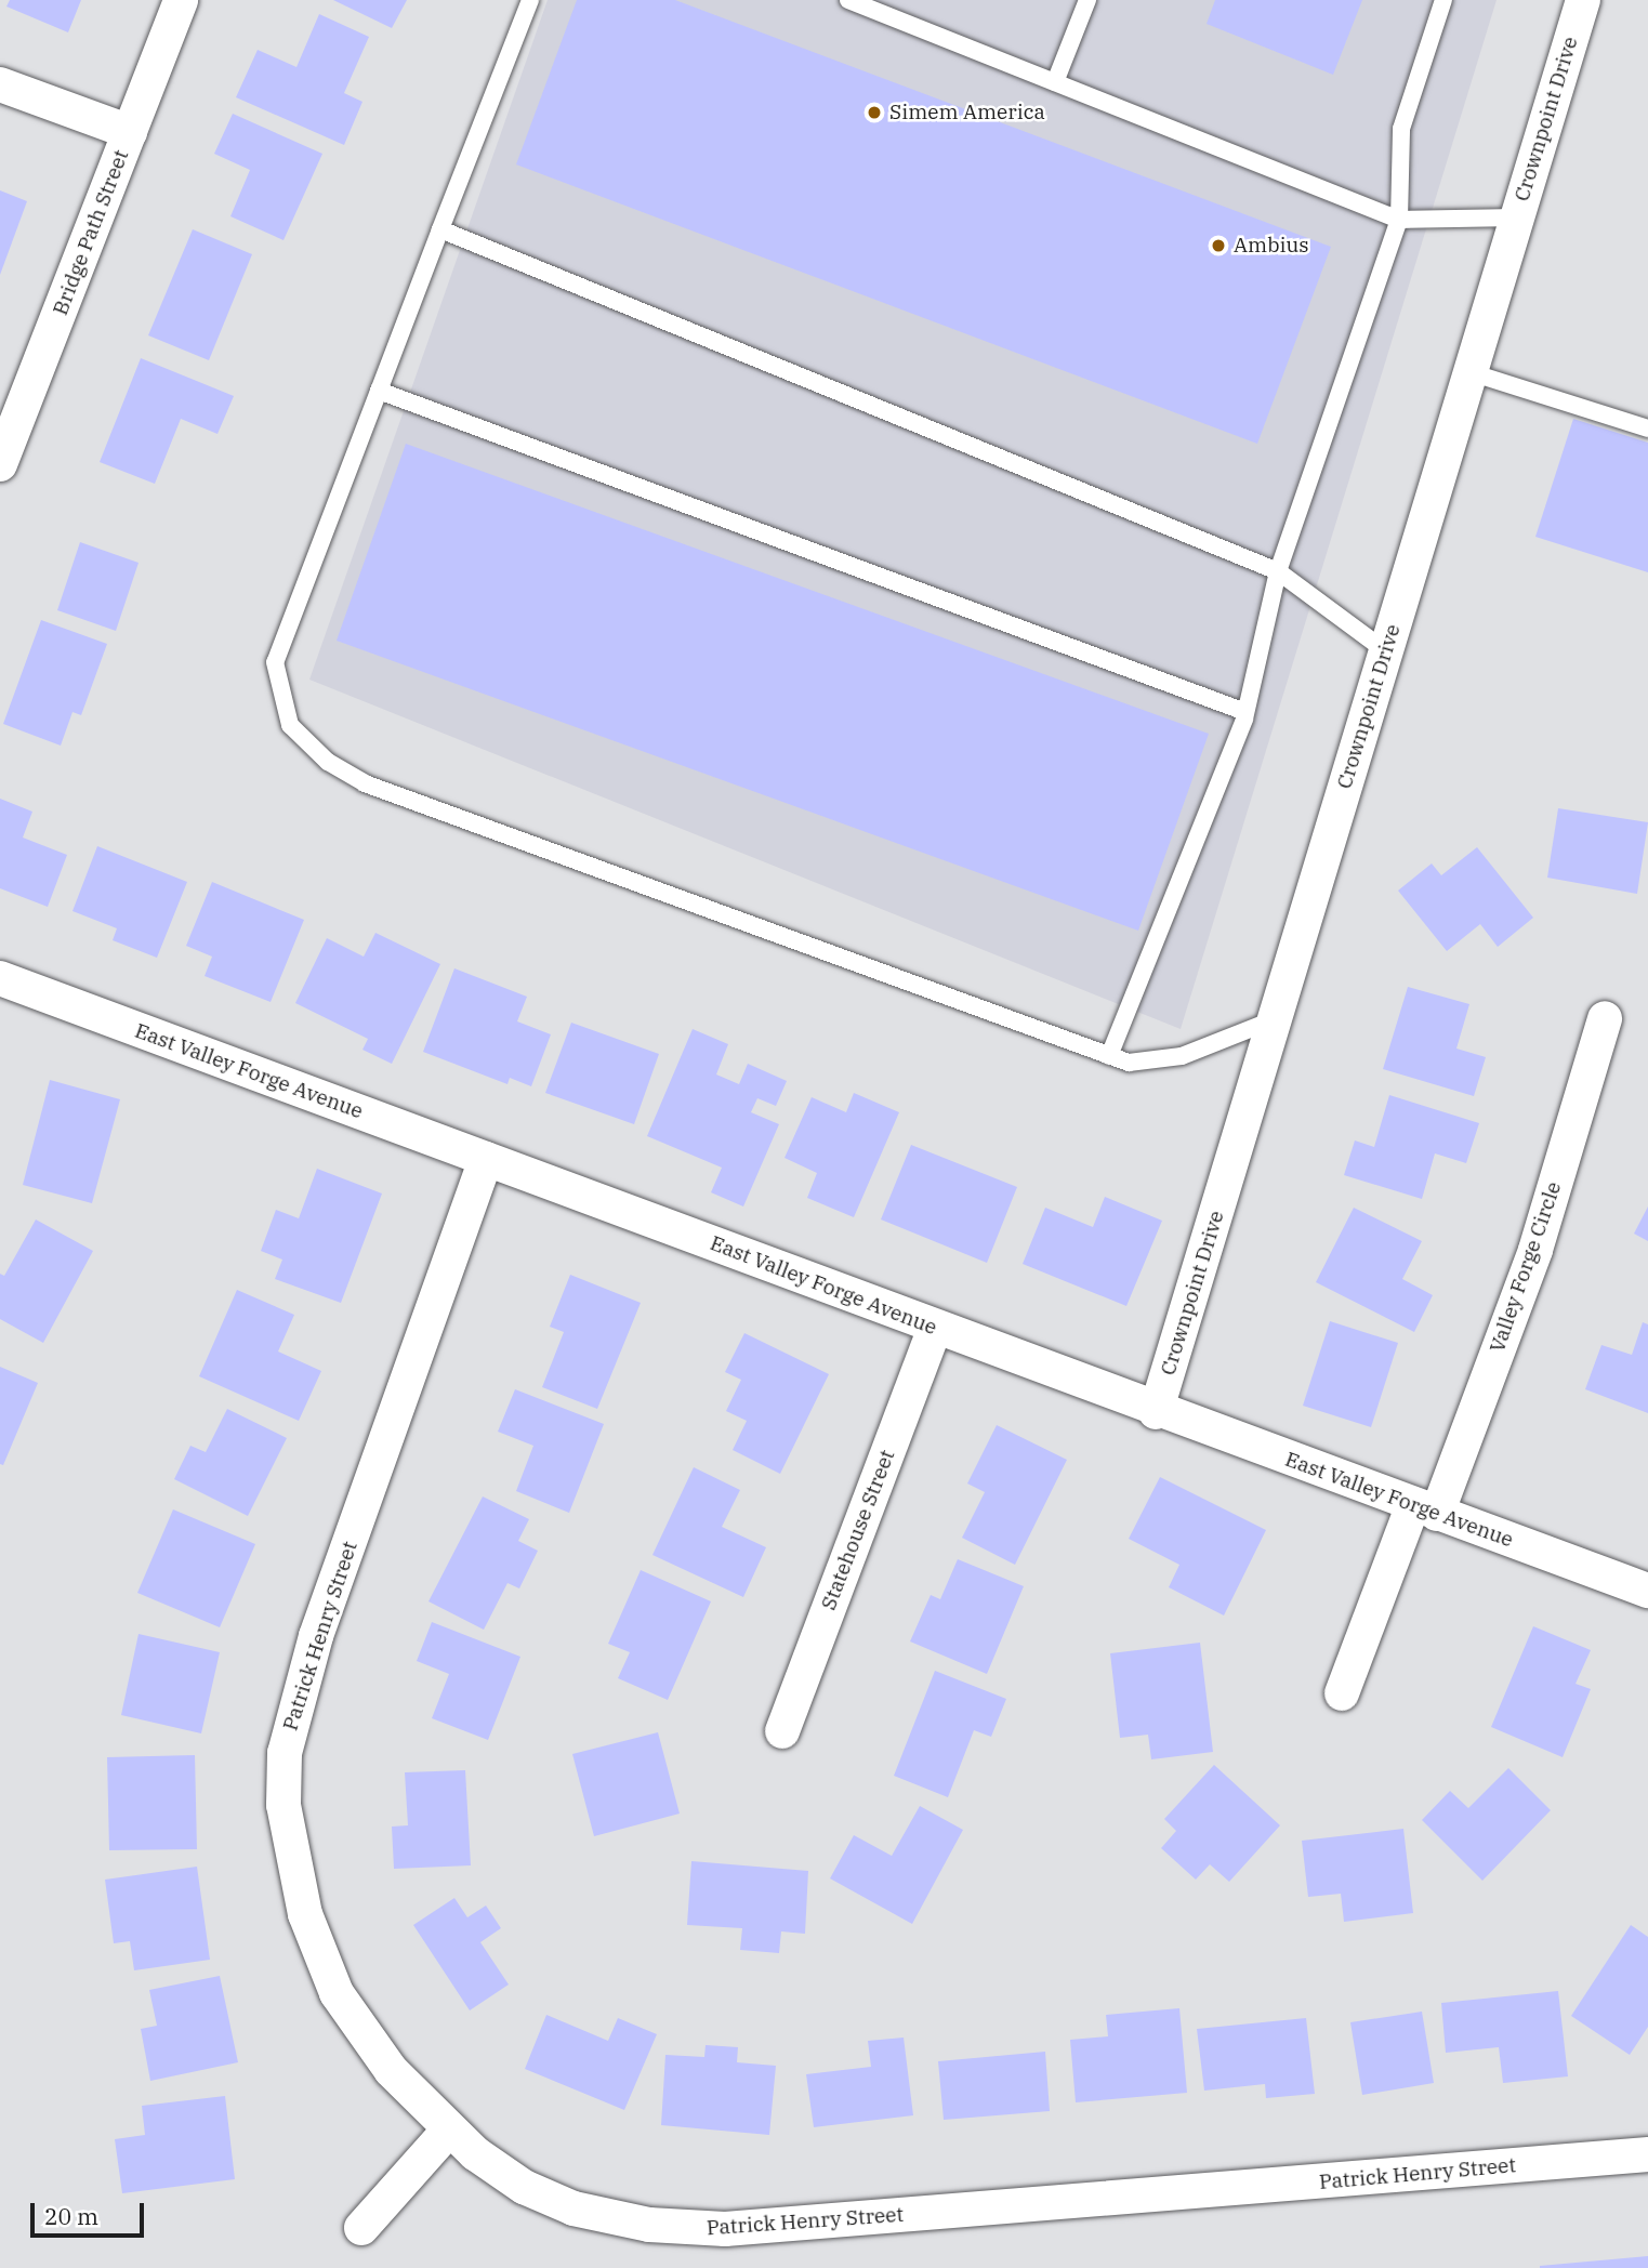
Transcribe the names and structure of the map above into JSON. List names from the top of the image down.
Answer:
{
  "streets": {
    "street": [
      "Crownpoint Drive",
      "Bridge Path Street",
      "East Valley Forge Avenue",
      "Valley Forge Circle",
      "Statehouse Street",
      "Patrick Henry Street"
    ]
  },
  "crossings": [
    ["Crownpoint Drive", "East Valley Forge Avenue"],
    ["East Valley Forge Avenue", "Valley Forge Circle"],
    ["East Valley Forge Avenue", "Statehouse Street"],
    ["East Valley Forge Avenue", "Patrick Henry Street"]
  ],
  "places": ["Simem America", "Ambius"],
  "scale_bar": "20 m"
}
